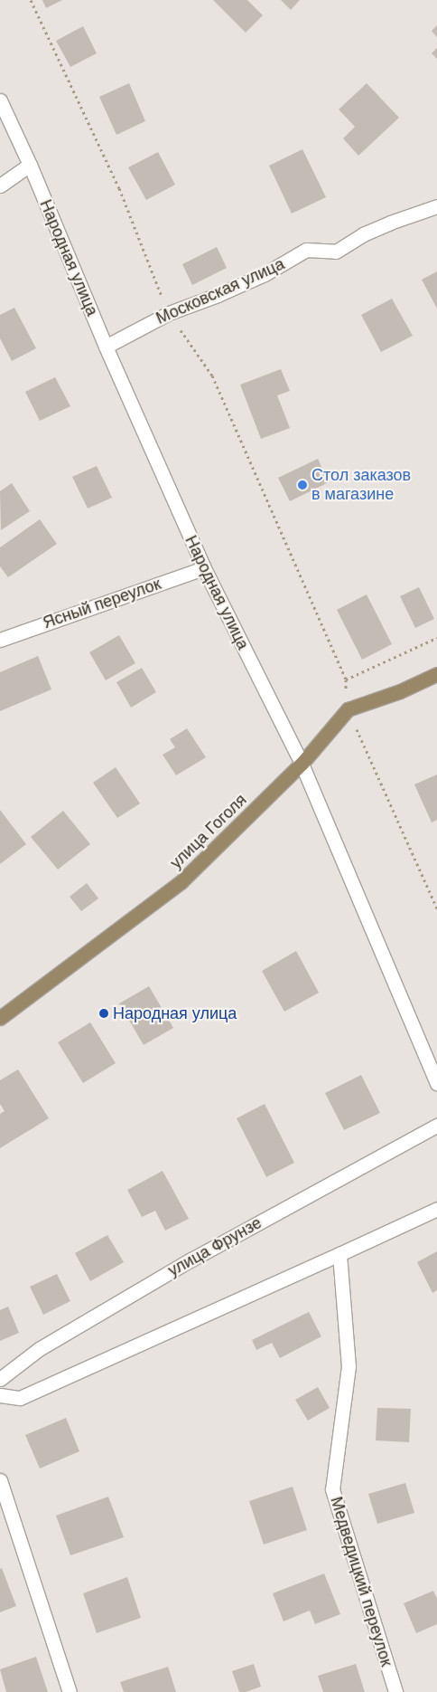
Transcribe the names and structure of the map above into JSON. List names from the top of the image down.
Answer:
{
  "streets": {
    "main road": ["улица Гоголя"],
    "street": [
      "Народная улица",
      "Московская улица",
      "Ясный переулок",
      "улица Фрунзе",
      "Медведицкий переулок"
    ]
  },
  "crossings": [
    ["Народная улица", "Московская улица"],
    ["Народная улица", "Ясный переулок"],
    ["Народная улица", "улица Гоголя"]
  ],
  "places": ["Стол заказов в магазине", "Народная улица"]
}
